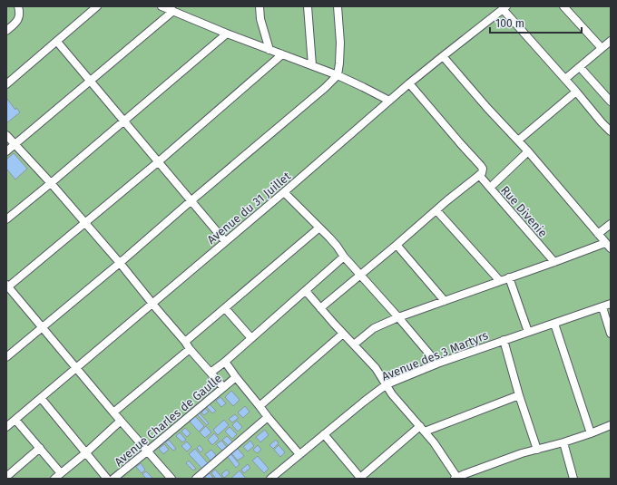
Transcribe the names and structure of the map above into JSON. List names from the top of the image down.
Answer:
{
  "streets": {
    "street": [
      "Avenue du 31 Juillet",
      "Rue Divenie",
      "Avenue des 3 Martyrs",
      "Avenue Charles de Gaulle"
    ]
  },
  "scale_bar": "100 m"
}
